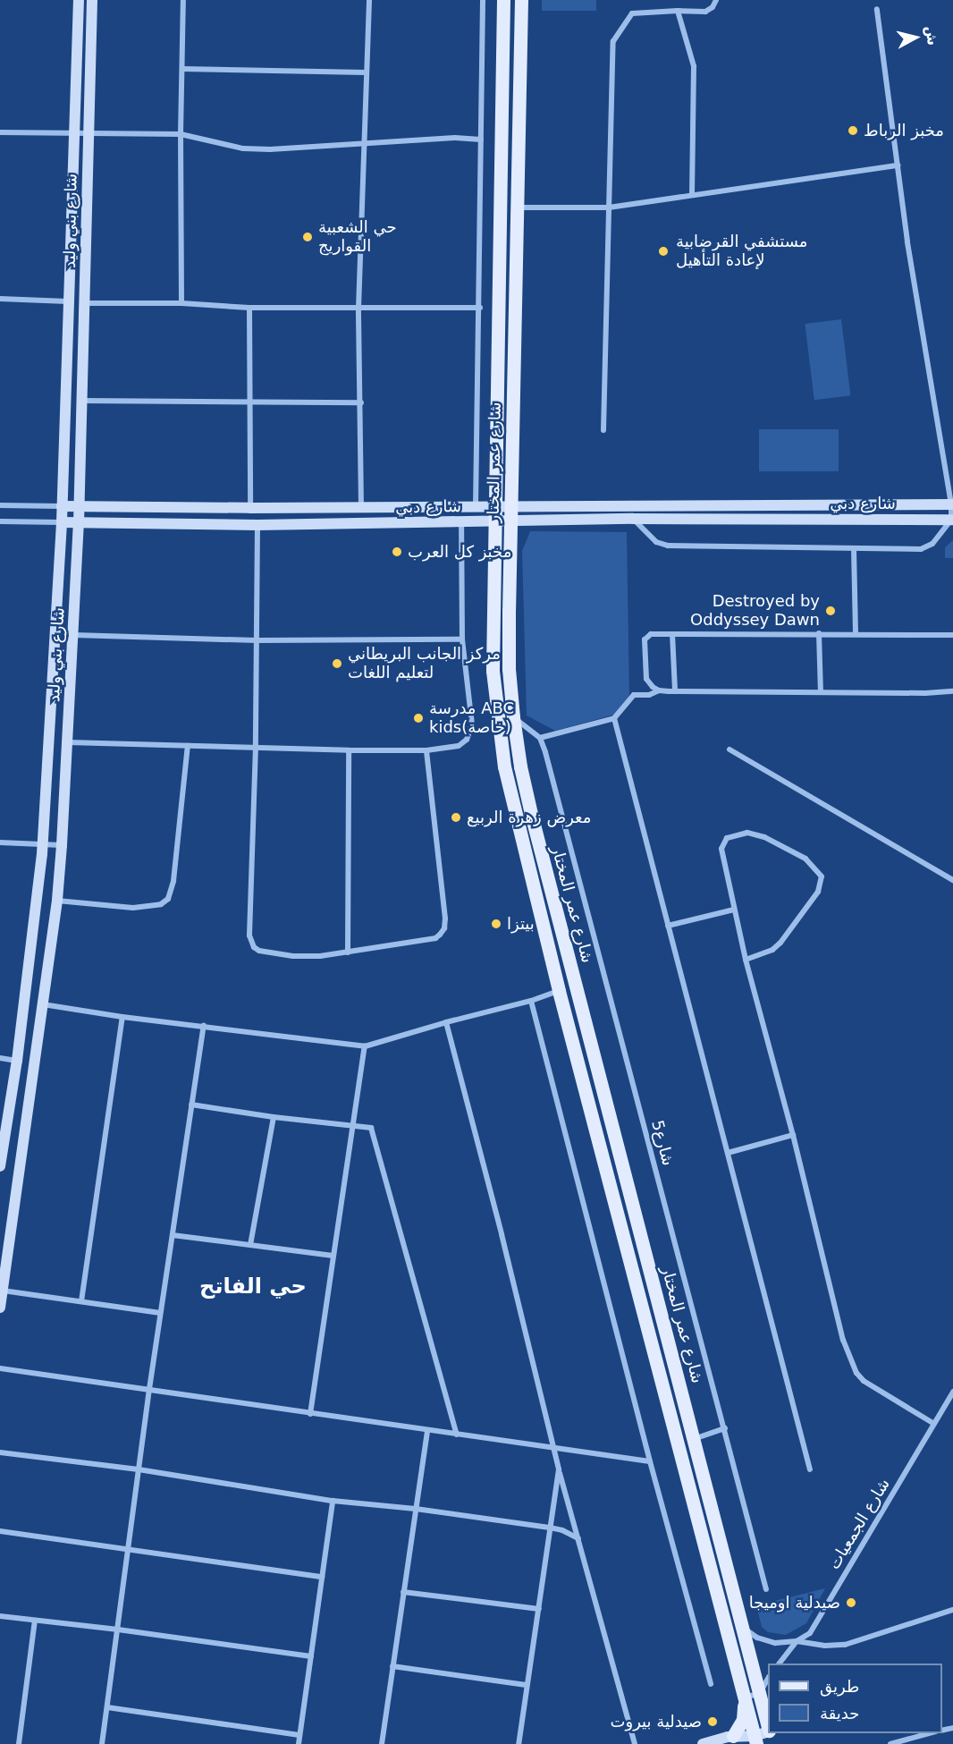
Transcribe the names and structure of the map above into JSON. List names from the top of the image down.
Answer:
{
  "streets": {
    "main road": ["شارع عمر المختار"],
    "street": [
      "شارع بني وليد",
      "شارع دبي",
      "شارع5",
      "شارع الجمعيات"
    ]
  },
  "crossings": [
    ["شارع بني وليد", "شارع دبي"],
    ["شارع عمر المختار", "شارع دبي"]
  ],
  "districts": ["حي الفاتح"],
  "places": [
    "مخبز الرباط",
    "حي الشعبية القواريج",
    "مستشفي القرضابية لإعادة التأهيل",
    "مخبز كل العرب",
    "Destroyed by Oddyssey Dawn",
    "مركز الجانب البريطاني لتعليم اللغات",
    "مدرسة ABC kids(خاصة)",
    "معرض زهرة الربيع",
    "بيتزا",
    "صيدلية اوميجا",
    "صيدلية بيروت"
  ],
  "legend": ["طريق", "حديقة"],
  "north": "right"
}
